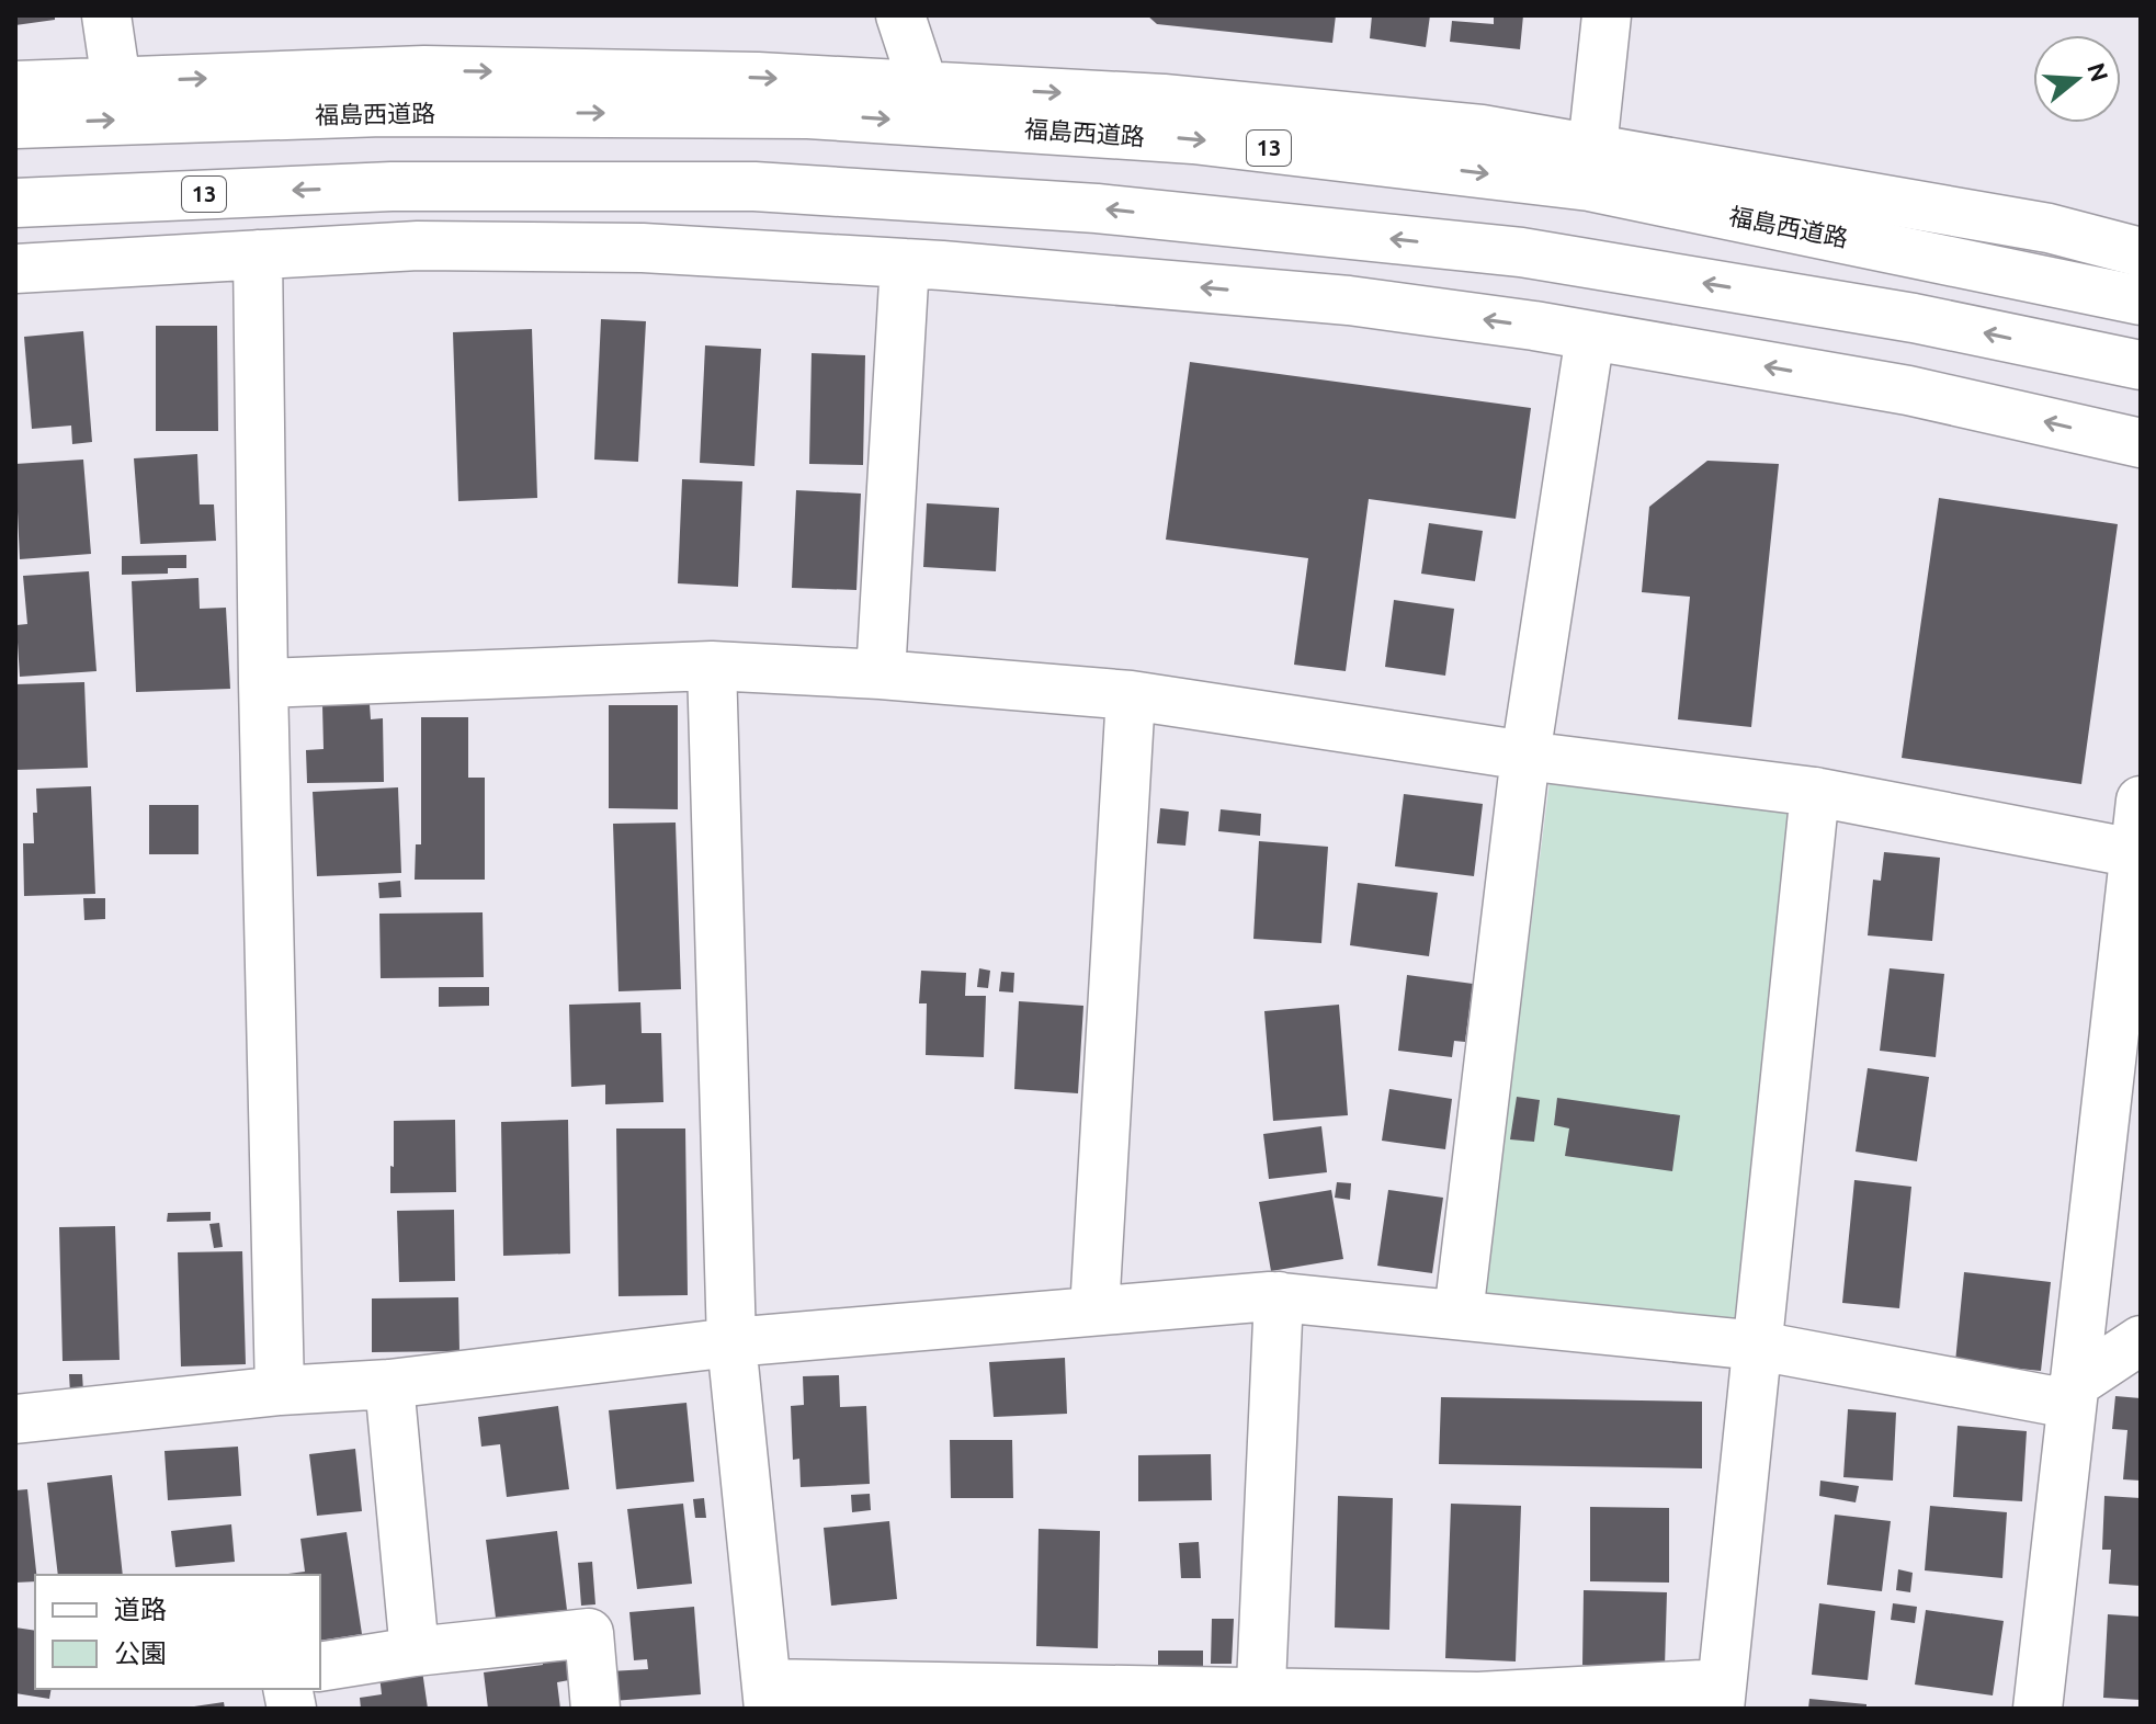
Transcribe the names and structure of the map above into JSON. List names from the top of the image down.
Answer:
{
  "streets": {
    "main road": ["福島西道路", "13"]
  },
  "legend": ["道路", "公園"],
  "north": "right"
}
